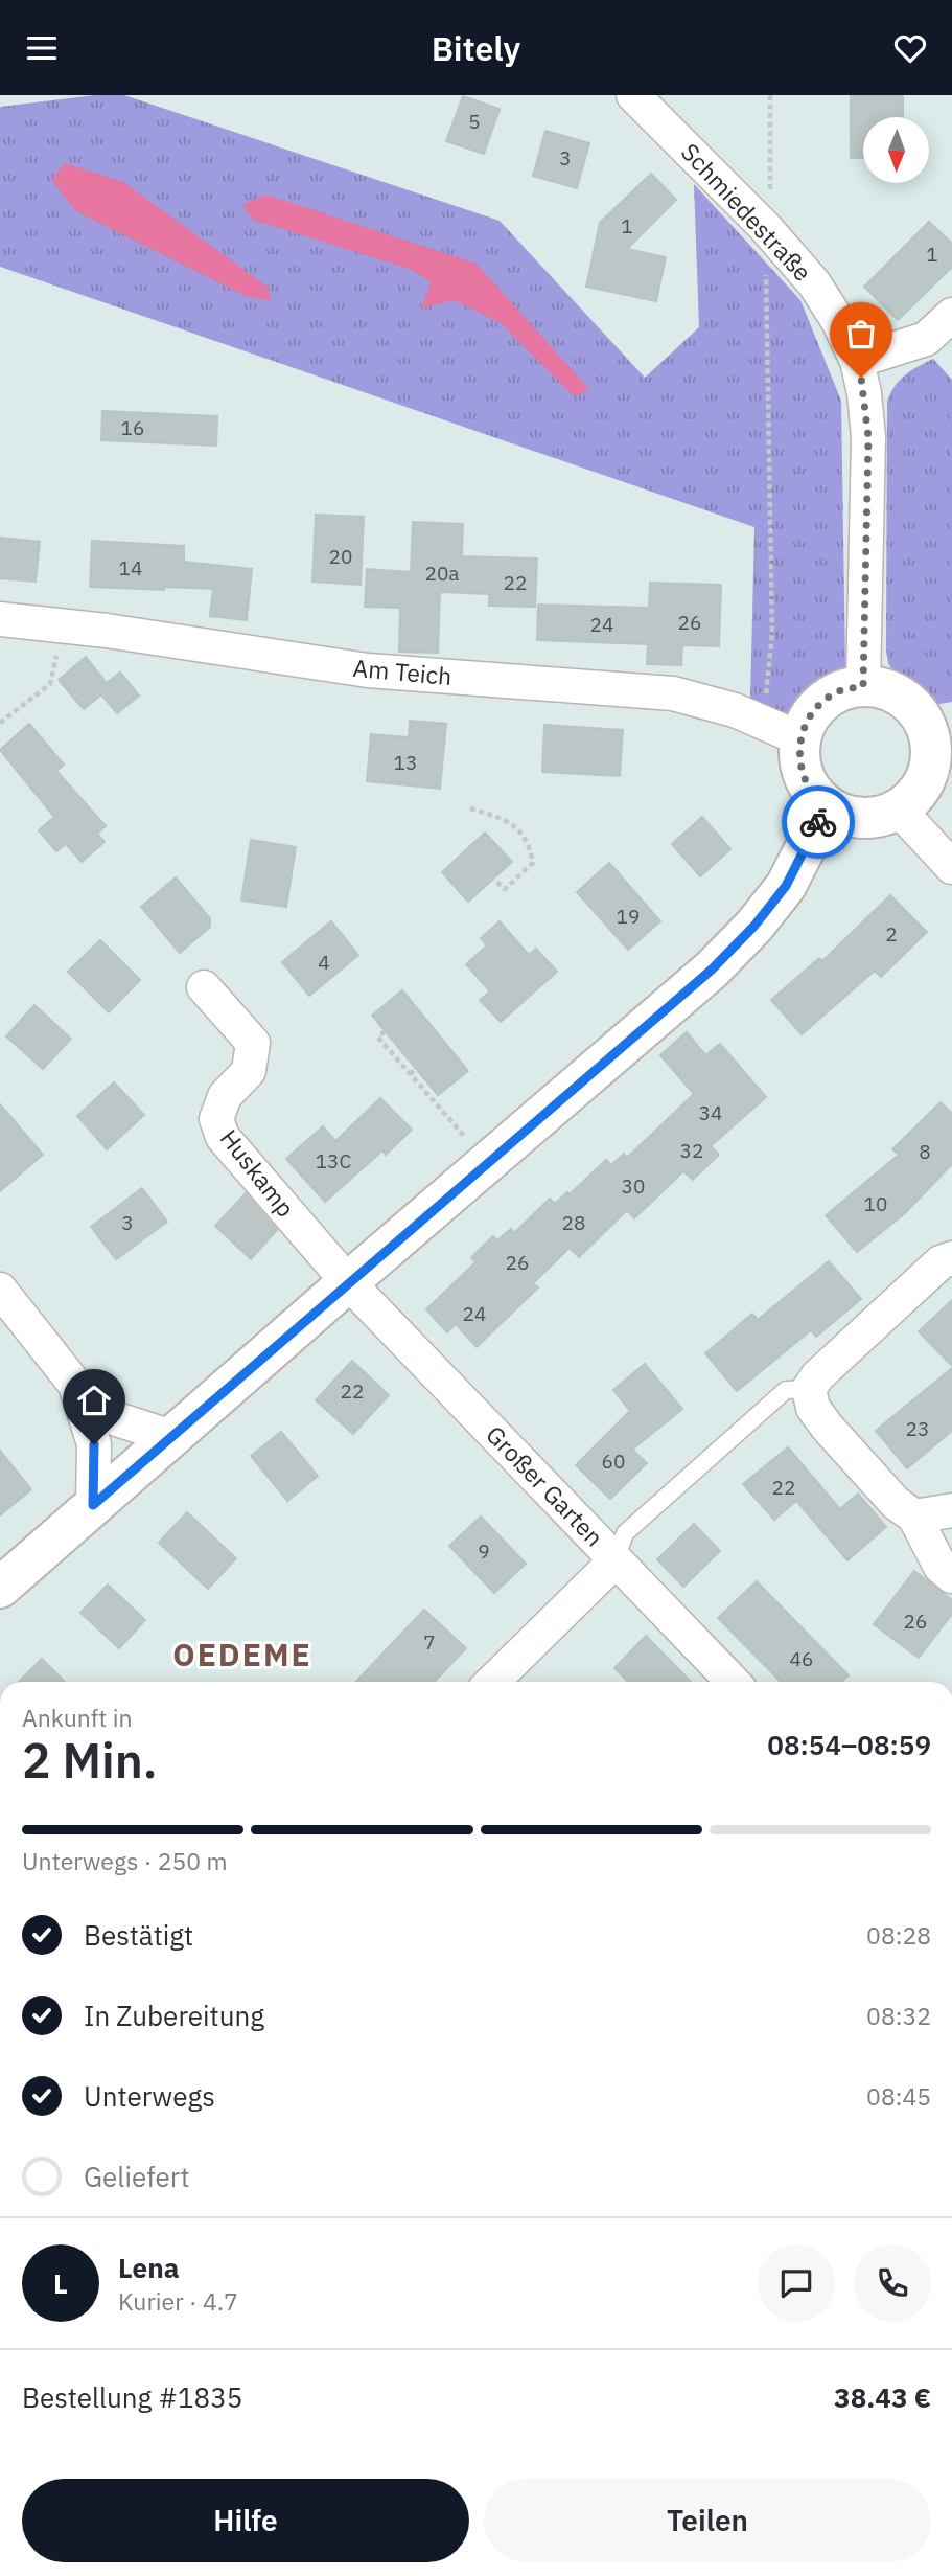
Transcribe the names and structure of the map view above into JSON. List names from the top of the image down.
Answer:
{
  "streets": {
    "street": [
      "Schmiedestraße",
      "Am Teich",
      "Huskamp",
      "Großer Garten"
    ]
  },
  "crossings": [
    ["Schmiedestraße", "Am Teich"],
    ["Huskamp", "Großer Garten"]
  ],
  "districts": ["OEDEME"],
  "house_numbers": [
    "5",
    "3",
    "1",
    "1",
    "16",
    "20",
    "14",
    "20a",
    "22",
    "26",
    "24",
    "13",
    "19",
    "2",
    "4",
    "34",
    "32",
    "8",
    "13C",
    "30",
    "10",
    "3",
    "28",
    "26",
    "24",
    "22",
    "23",
    "60",
    "22",
    "9",
    "26",
    "7",
    "46"
  ],
  "north": "bottom",
  "page": {
    "header": "Bitely",
    "heading": ["2 Min.", "Ankunft in", "08:54–08:59"],
    "panel": [
      "Lena",
      "Kurier · 4.7",
      "Bestellung #1835",
      "38.43 €"
    ],
    "bar": "Unterwegs · 250 m",
    "list": [
      ["Bestätigt", "08:28"],
      ["In Zubereitung", "08:32"],
      ["Unterwegs", "08:45"],
      "Geliefert"
    ],
    "round": "L",
    "buttons": ["Hilfe", "Teilen"]
  }
}
